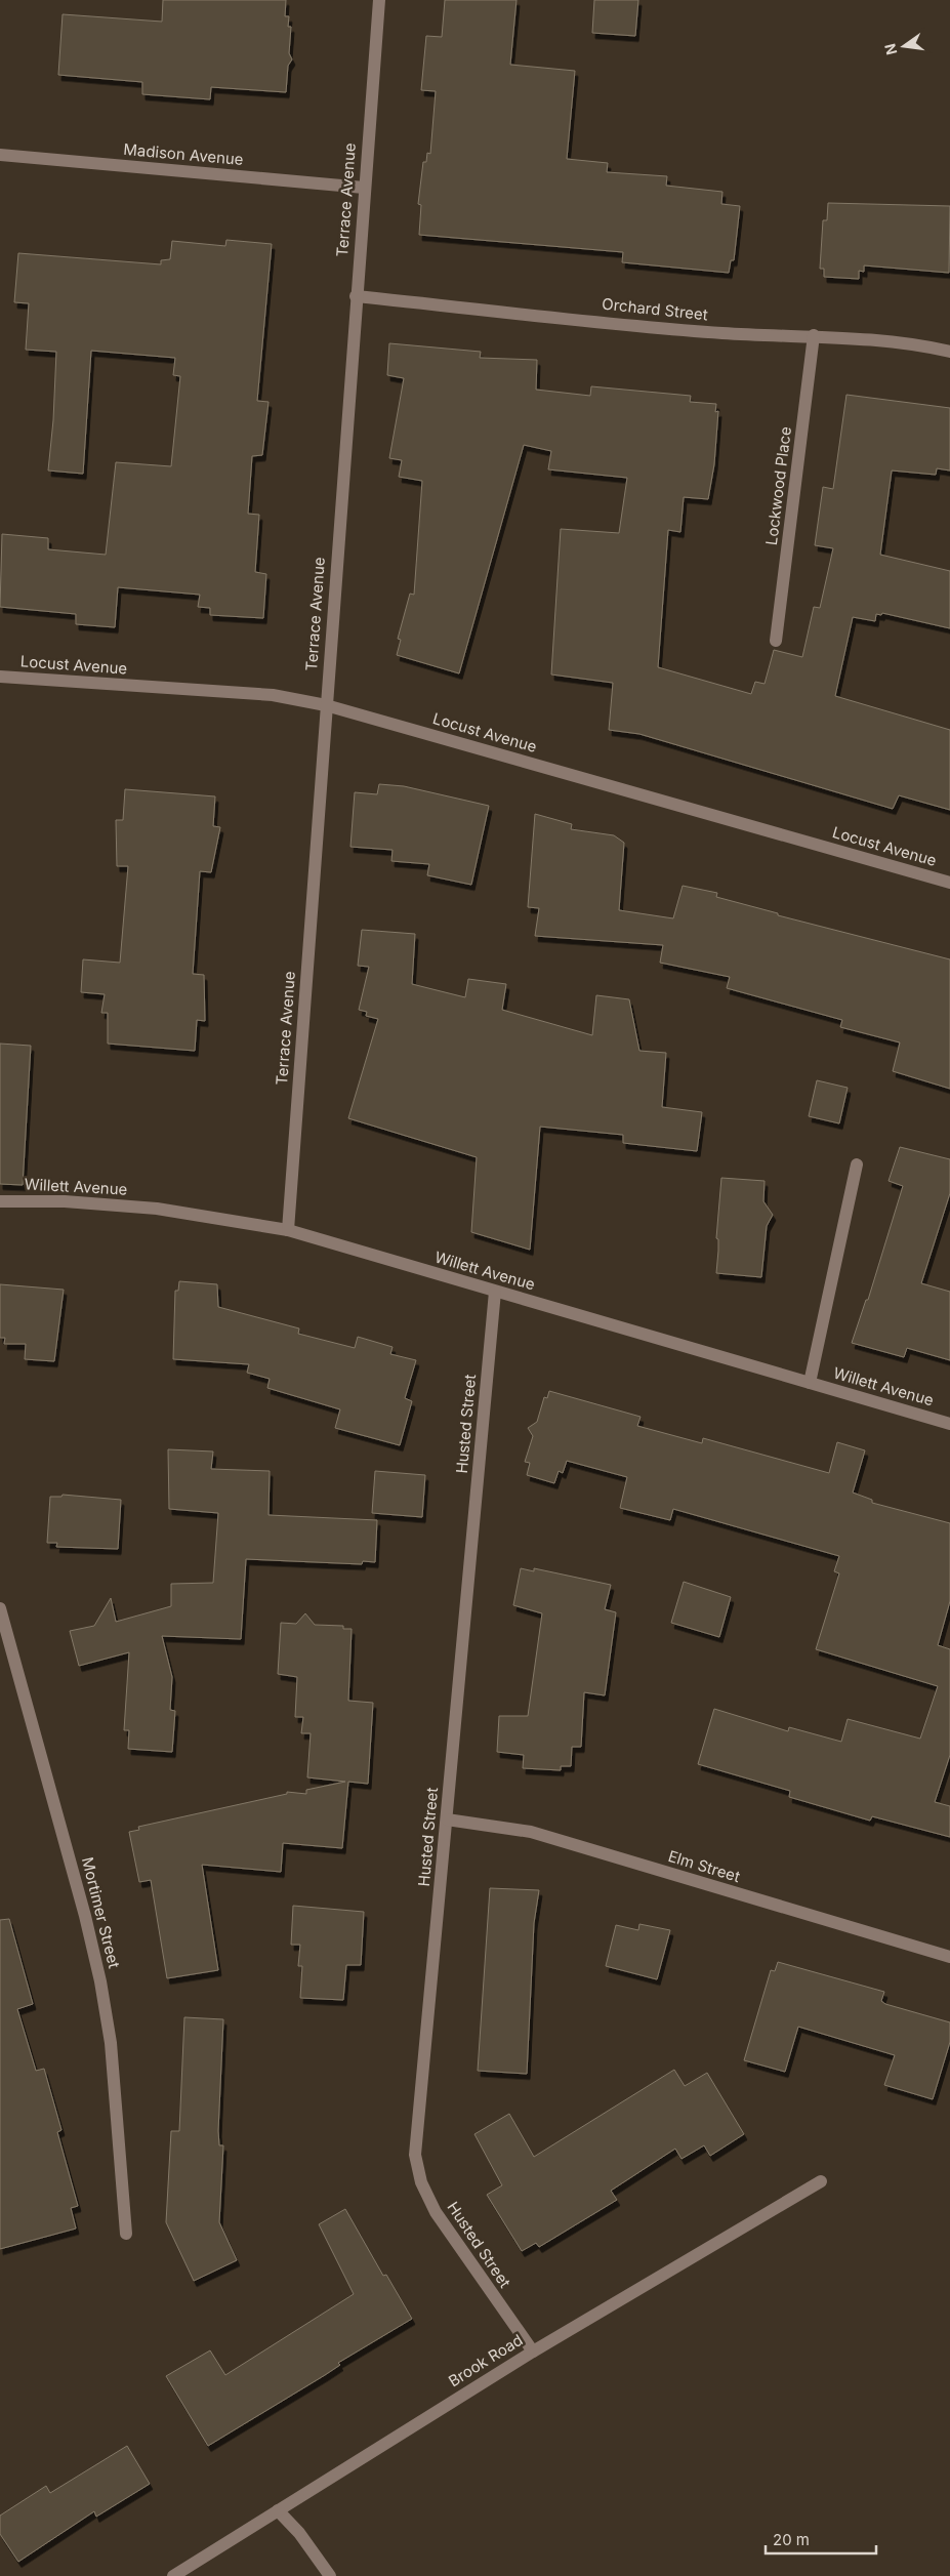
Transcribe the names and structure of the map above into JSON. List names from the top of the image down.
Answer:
{
  "streets": {
    "street": [
      "Madison Avenue",
      "Terrace Avenue",
      "Orchard Street",
      "Lockwood Place",
      "Locust Avenue",
      "Willett Avenue",
      "Husted Street",
      "Elm Street",
      "Mortimer Street",
      "Brook Road"
    ]
  },
  "crossings": [
    ["Madison Avenue", "Terrace Avenue"],
    ["Terrace Avenue", "Orchard Street"],
    ["Terrace Avenue", "Locust Avenue"],
    ["Terrace Avenue", "Willett Avenue"],
    ["Orchard Street", "Lockwood Place"],
    ["Willett Avenue", "Husted Street"],
    ["Husted Street", "Elm Street"],
    ["Husted Street", "Brook Road"]
  ],
  "scale_bar": "20 m",
  "north": "left"
}
